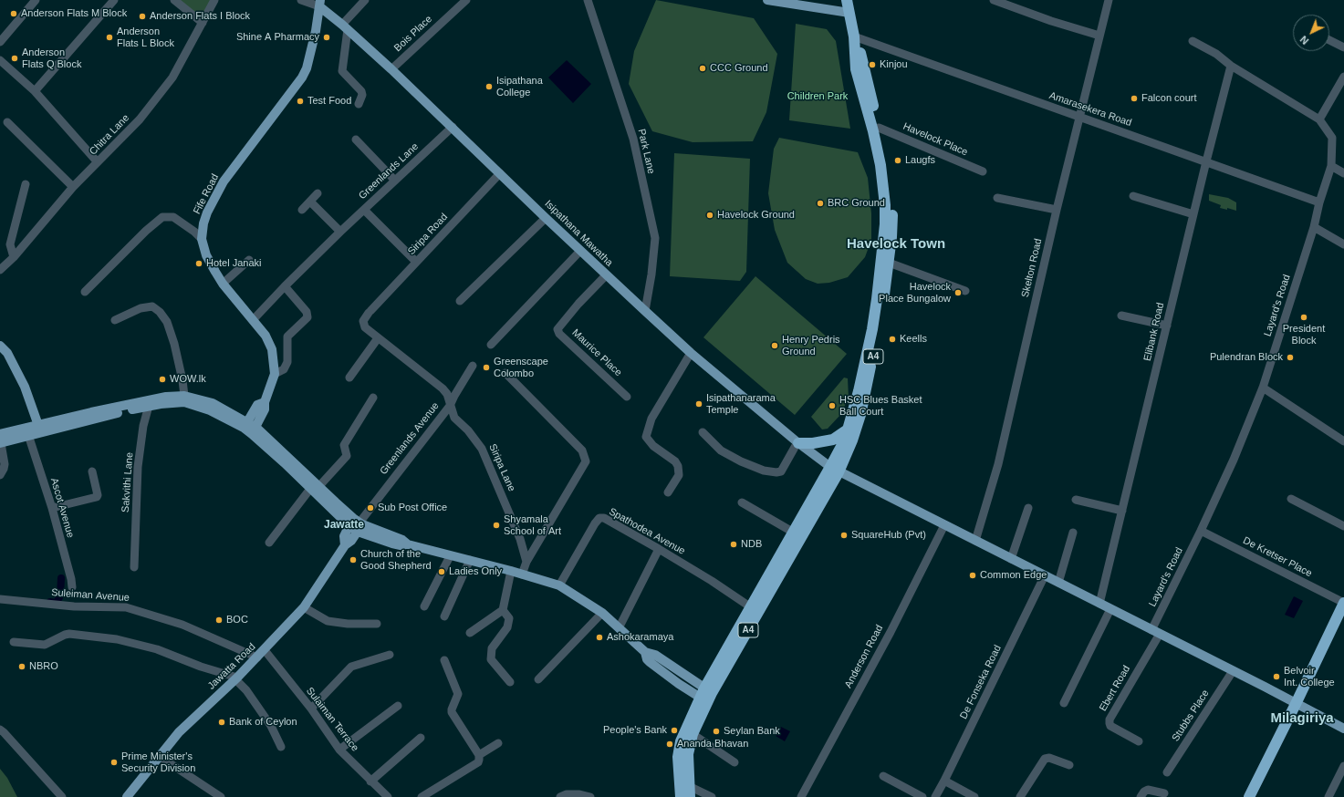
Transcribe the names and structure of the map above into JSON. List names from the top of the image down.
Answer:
{
  "streets": {
    "highway": ["A4"],
    "main road": ["Fife Road", "Isipathana Mawatha", "Jawatta Road"],
    "street": [
      "Bois Place",
      "Amarasekera Road",
      "Chitra Lane",
      "Havelock Place",
      "Park Lane",
      "Greenlands Lane",
      "Siripa Road",
      "Skelton Road",
      "Layard's Road",
      "Elibank Road",
      "Maurice Place",
      "Greenlands Avenue",
      "Siripa Lane",
      "Sakvithi Lane",
      "Ascot Avenue",
      "Spathodea Avenue",
      "De Kretser Place",
      "Suleiman Avenue",
      "Anderson Road",
      "De Fonseka Road",
      "Ebert Road",
      "Stubbs Place",
      "Sulaiman Terrace"
    ]
  },
  "crossings": [
    ["Bois Place", "Isipathana Mawatha"],
    ["Amarasekera Road", "Skelton Road"],
    ["Amarasekera Road", "Layard's Road"],
    ["Amarasekera Road", "Elibank Road"],
    ["Amarasekera Road", "A4"],
    ["Havelock Place", "A4"],
    ["Park Lane", "Isipathana Mawatha"],
    ["Greenlands Lane", "Fife Road"],
    ["Greenlands Lane", "Isipathana Mawatha"],
    ["Fife Road", "Isipathana Mawatha"],
    ["Isipathana Mawatha", "Siripa Road"],
    ["Isipathana Mawatha", "Skelton Road"],
    ["Isipathana Mawatha", "Layard's Road"],
    ["Isipathana Mawatha", "Elibank Road"],
    ["Isipathana Mawatha", "Maurice Place"],
    ["Isipathana Mawatha", "A4"],
    ["Isipathana Mawatha", "Anderson Road"],
    ["Isipathana Mawatha", "De Fonseka Road"],
    ["Isipathana Mawatha", "Ebert Road"],
    ["Isipathana Mawatha", "Stubbs Place"],
    ["Siripa Road", "Siripa Lane"],
    ["Layard's Road", "Elibank Road"],
    ["Layard's Road", "De Kretser Place"],
    ["Layard's Road", "Ebert Road"],
    ["A4", "Spathodea Avenue"],
    ["Greenlands Avenue", "Siripa Lane"],
    ["Greenlands Avenue", "Jawatta Road"],
    ["Suleiman Avenue", "Jawatta Road"],
    ["Jawatta Road", "Sulaiman Terrace"]
  ],
  "districts": ["Havelock Town", "Jawatte", "Milagiriya"],
  "parks": ["Children Park"],
  "places": [
    "Anderson Flats M Block",
    "Anderson Flats I Block",
    "Anderson Flats L Block",
    "Shine A Pharmacy",
    "Anderson Flats Q Block",
    "Kinjou",
    "CCC Ground",
    "Isipathana College",
    "Falcon court",
    "Test Food",
    "Laugfs",
    "BRC Ground",
    "Havelock Ground",
    "Hotel Janaki",
    "Havelock Place Bungalow",
    "President Block",
    "Keells",
    "Henry Pedris Ground",
    "Pulendran Block",
    "Greenscape Colombo",
    "WOW.lk",
    "Isipathanarama Temple",
    "HSC Blues Basket Ball Court",
    "Sub Post Office",
    "Shyamala School of Art",
    "SquareHub (Pvt)",
    "NDB",
    "Church of the Good Shepherd",
    "Ladies Only",
    "Common Edge",
    "BOC",
    "Ashokaramaya",
    "NBRO",
    "Belvoir Int. College",
    "Bank of Ceylon",
    "People's Bank",
    "Seylan Bank",
    "Ananda Bhavan",
    "Prime Minister's Security Division"
  ],
  "north": "bottom left"
}
